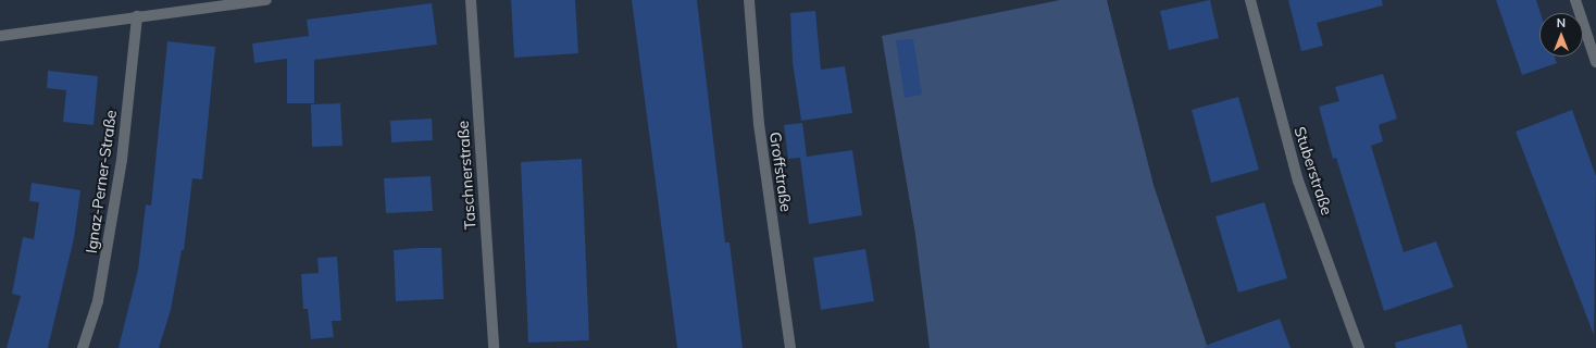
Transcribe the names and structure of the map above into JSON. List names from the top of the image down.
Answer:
{
  "streets": {
    "street": [
      "Stuberstraße",
      "Groffstraße",
      "Taschnerstraße",
      "Ignaz-Perner-Straße"
    ]
  },
  "north": "top"
}
